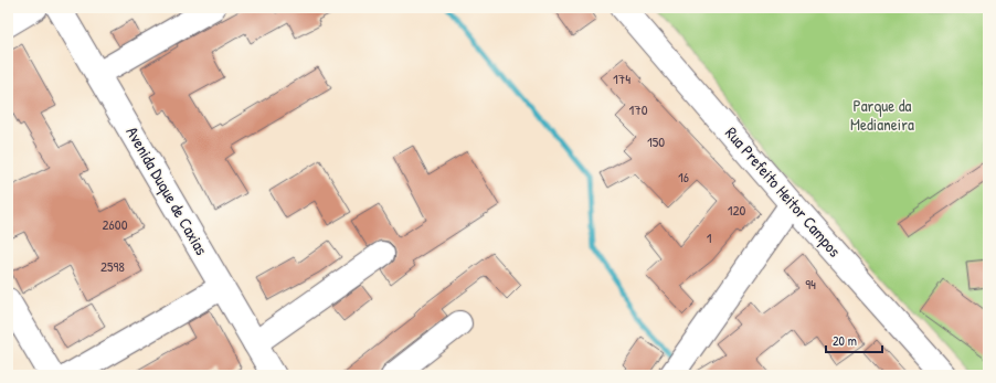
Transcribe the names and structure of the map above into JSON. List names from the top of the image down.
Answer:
{
  "streets": {
    "street": ["Avenida Duque de Caxias", "Rua Prefeito Heitor Campos"]
  },
  "parks": ["Parque da Medianeira"],
  "house_numbers": [
    "174",
    "170",
    "150",
    "16",
    "120",
    "2600",
    "1",
    "2598",
    "94"
  ],
  "scale_bar": "20 m"
}
